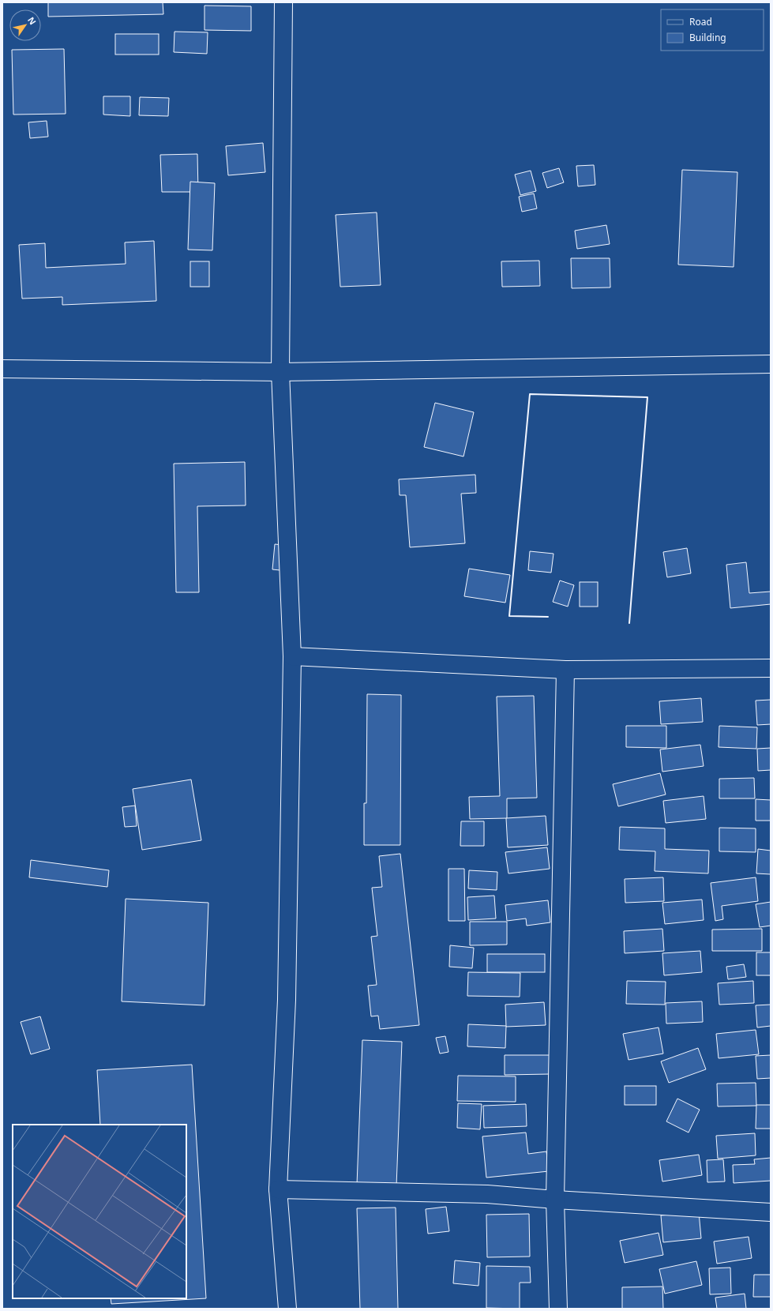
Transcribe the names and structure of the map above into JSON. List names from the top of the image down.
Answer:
{
  "legend": ["Road", "Building"],
  "north": "top right"
}
